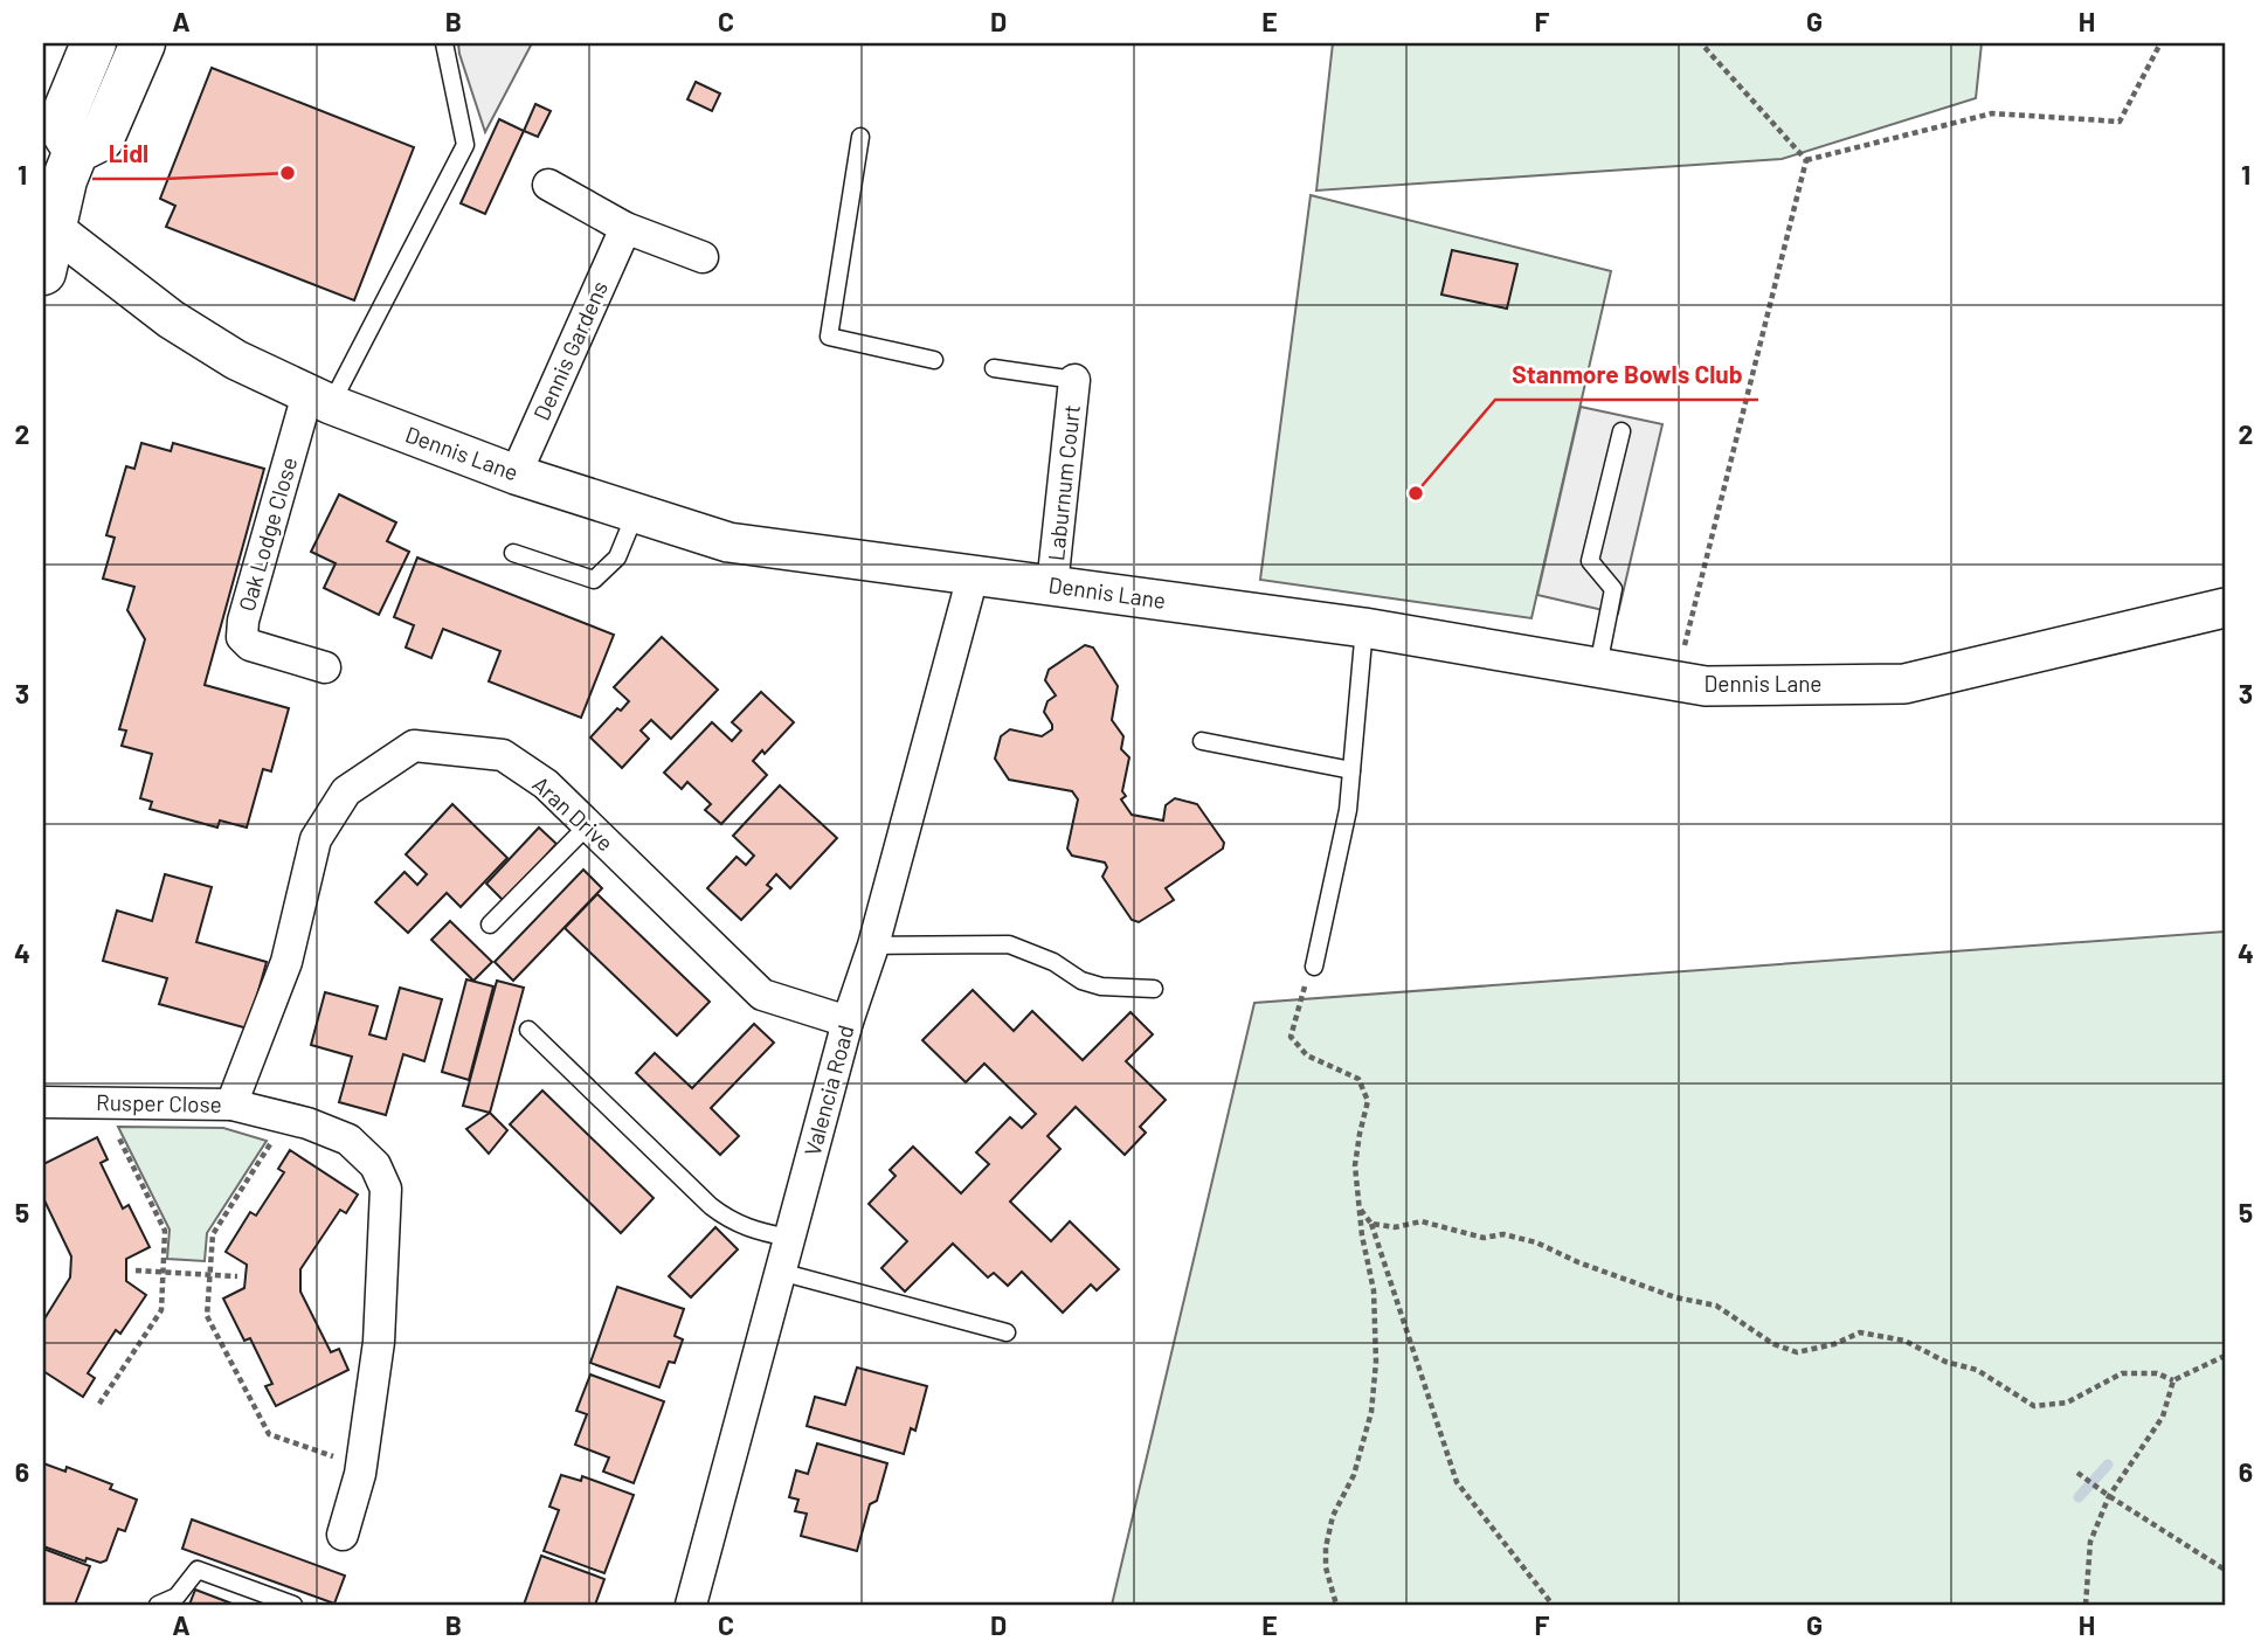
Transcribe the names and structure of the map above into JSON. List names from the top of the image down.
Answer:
{
  "streets": {
    "street": [
      "Dennis Gardens",
      "Dennis Lane",
      "Laburnum Court",
      "Oak Lodge Close",
      "Aran Drive",
      "Valencia Road",
      "Rusper Close"
    ]
  },
  "crossings": [
    ["Dennis Gardens", "Dennis Lane"],
    ["Dennis Lane", "Laburnum Court"],
    ["Dennis Lane", "Oak Lodge Close"],
    ["Dennis Lane", "Valencia Road"],
    ["Aran Drive", "Valencia Road"],
    ["Aran Drive", "Rusper Close"]
  ],
  "places": ["Lidl", "Stanmore Bowls Club"],
  "grid": {
    "columns": [
      "A",
      "B",
      "C",
      "D",
      "E",
      "F",
      "G",
      "H"
    ],
    "rows": [
      "1",
      "2",
      "3",
      "4",
      "5",
      "6"
    ]
  }
}
